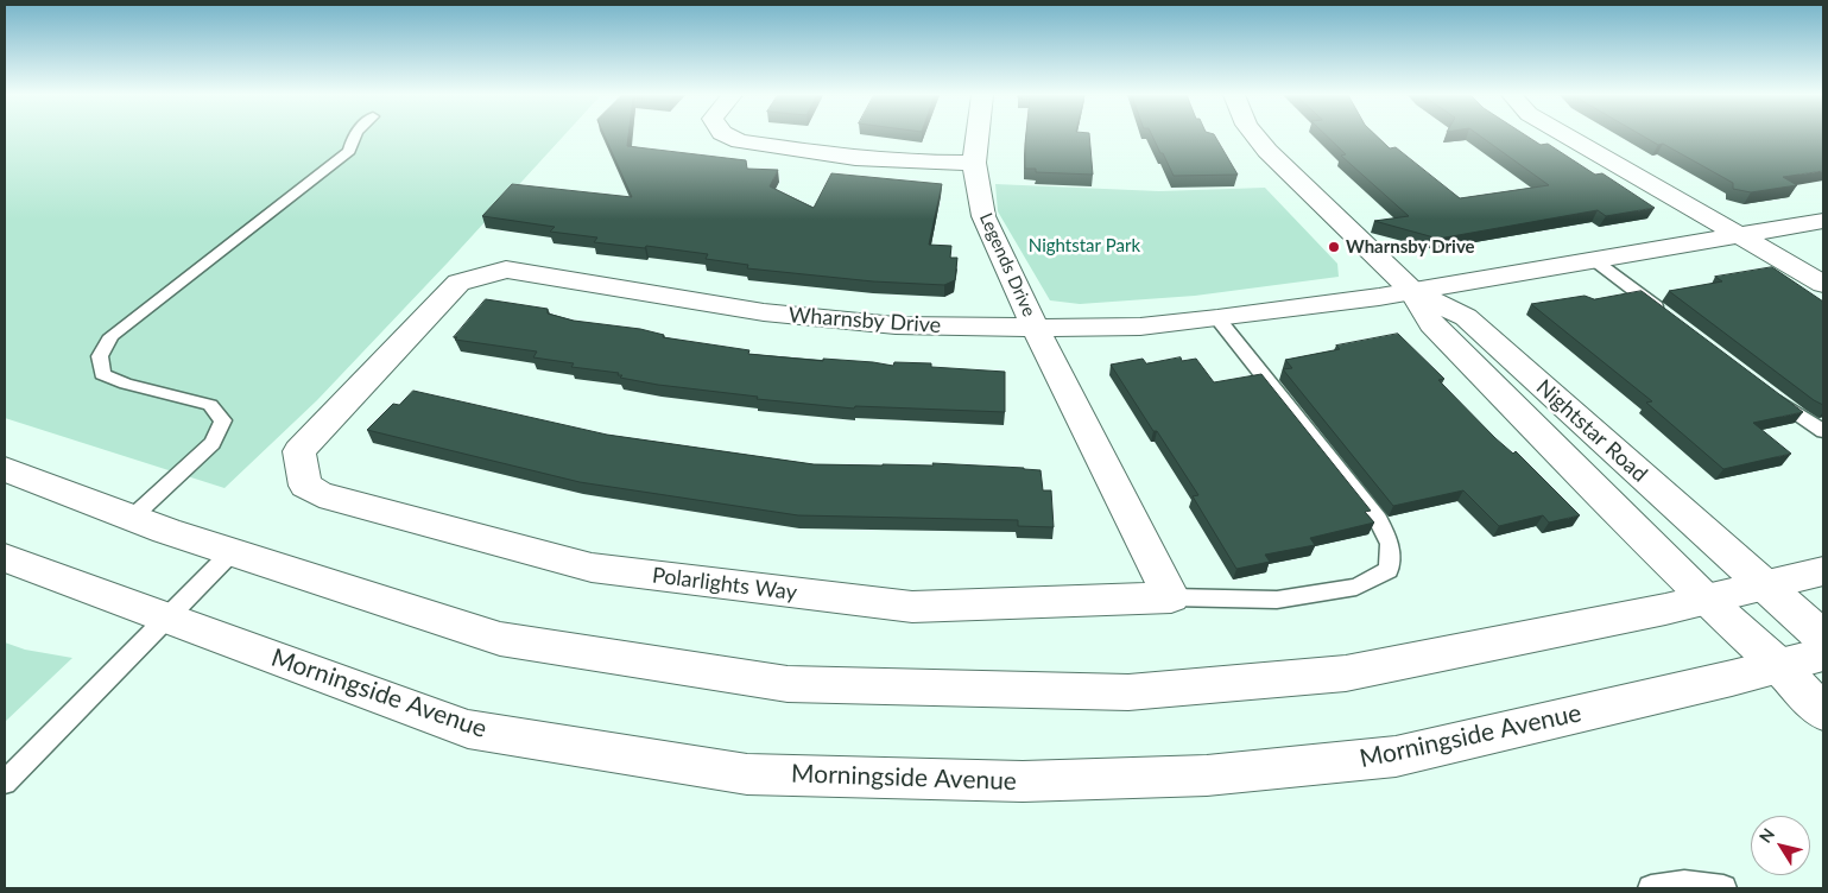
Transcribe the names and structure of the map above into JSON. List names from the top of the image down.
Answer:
{
  "streets": {
    "street": [
      "Legends Drive",
      "Wharnsby Drive",
      "Nightstar Road",
      "Polarlights Way",
      "Morningside Avenue"
    ]
  },
  "crossings": [
    ["Legends Drive", "Wharnsby Drive"],
    ["Wharnsby Drive", "Nightstar Road"],
    ["Wharnsby Drive", "Polarlights Way"],
    ["Nightstar Road", "Morningside Avenue"]
  ],
  "parks": ["Nightstar Park"],
  "places": ["Wharnsby Drive"],
  "north": "top left"
}
